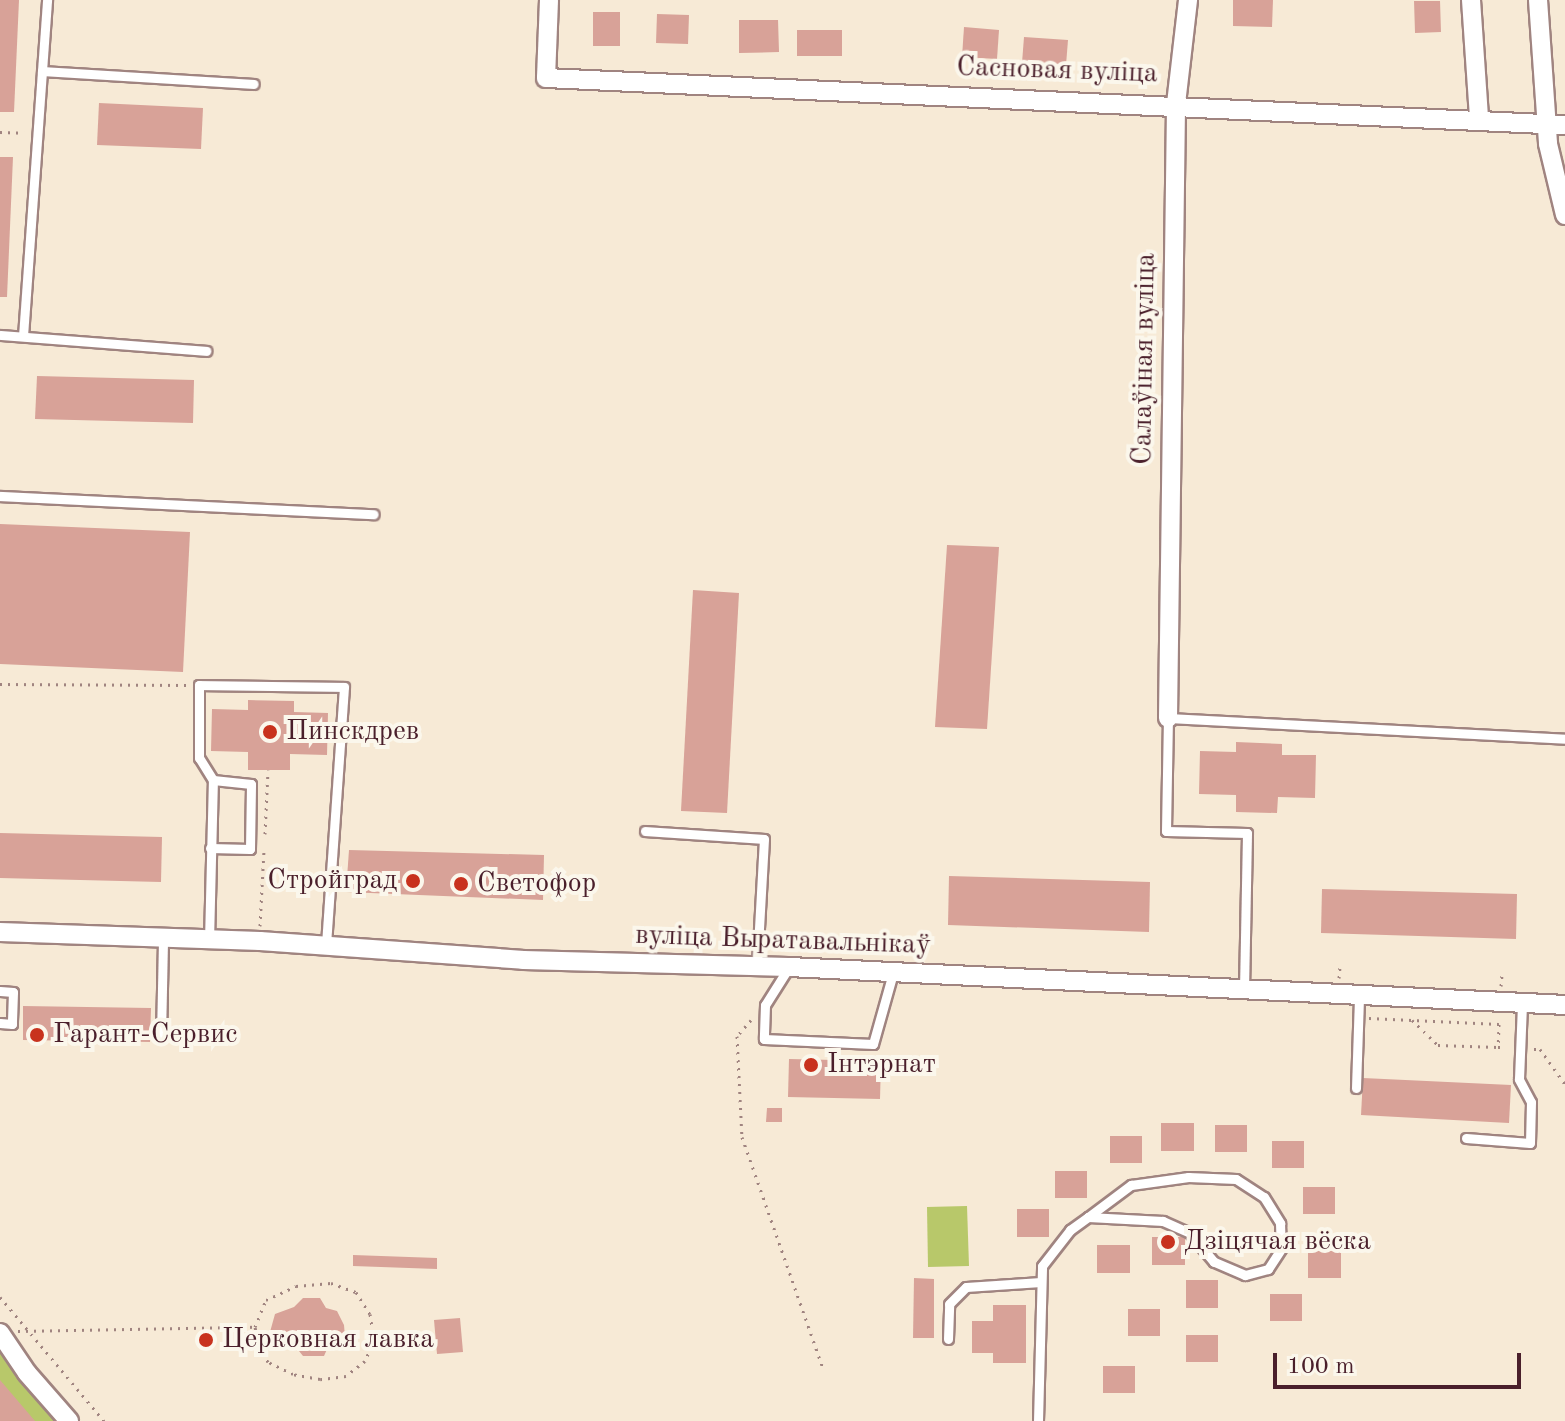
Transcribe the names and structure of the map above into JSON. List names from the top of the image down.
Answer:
{
  "streets": {
    "street": ["Сасновая вуліца", "Салаўіная вуліца", "вуліца Выратавальнікаў"]
  },
  "crossings": [
    ["Сасновая вуліца", "Салаўіная вуліца"]
  ],
  "places": [
    "Пинскдрев",
    "Стройград",
    "Светофор",
    "Гарант-Сервис",
    "Інтэрнат",
    "Дзіцячая вёска",
    "Церковная лавка"
  ],
  "scale_bar": "100 m"
}
